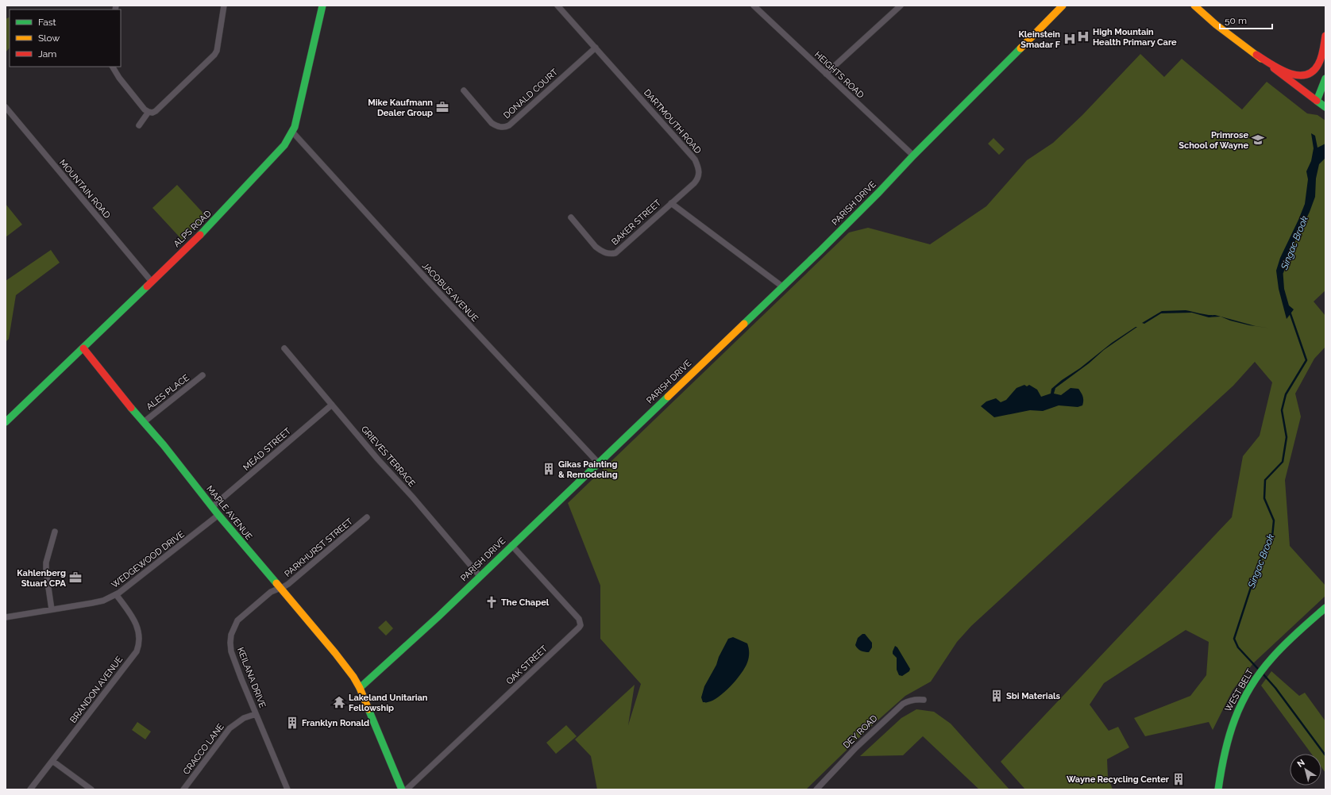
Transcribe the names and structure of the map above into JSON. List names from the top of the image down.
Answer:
{
  "streets": {
    "street": [
      "HEIGHTS ROAD",
      "DONALD COURT",
      "DARTMOUTH ROAD",
      "MOUNTAIN ROAD",
      "PARISH DRIVE",
      "BAKER STREET",
      "ALPS ROAD",
      "JACOBUS AVENUE",
      "ALES PLACE",
      "MEAD STREET",
      "GRIEVES TERRACE",
      "MAPLE AVENUE",
      "PARKHURST STREET",
      "WEDGEWOOD DRIVE",
      "OAK STREET",
      "KEILANA DRIVE",
      "BRANDON AVENUE",
      "WEST BELT",
      "DEY ROAD",
      "CRACCO LANE"
    ]
  },
  "crossings": [
    ["HEIGHTS ROAD", "PARISH DRIVE"],
    ["DONALD COURT", "DARTMOUTH ROAD"],
    ["DARTMOUTH ROAD", "BAKER STREET"],
    ["MOUNTAIN ROAD", "ALPS ROAD"],
    ["PARISH DRIVE", "JACOBUS AVENUE"],
    ["PARISH DRIVE", "GRIEVES TERRACE"],
    ["PARISH DRIVE", "MAPLE AVENUE"],
    ["PARISH DRIVE", "OAK STREET"],
    ["ALPS ROAD", "JACOBUS AVENUE"],
    ["ALPS ROAD", "MAPLE AVENUE"],
    ["ALES PLACE", "MAPLE AVENUE"],
    ["MEAD STREET", "GRIEVES TERRACE"],
    ["MEAD STREET", "MAPLE AVENUE"],
    ["MAPLE AVENUE", "PARKHURST STREET"],
    ["MAPLE AVENUE", "WEDGEWOOD DRIVE"],
    ["MAPLE AVENUE", "KEILANA DRIVE"],
    ["PARKHURST STREET", "KEILANA DRIVE"],
    ["WEDGEWOOD DRIVE", "BRANDON AVENUE"],
    ["KEILANA DRIVE", "CRACCO LANE"]
  ],
  "water": ["Singac Brook"],
  "places": {
    "hospital": ["High Mountain Health Primary Care", "Kleinstein Smadar F"],
    "office": ["Mike Kaufmann Dealer Group", "Kahlenberg Stuart CPA"],
    "school or university": ["Primrose School of Wayne"],
    "building": [
      "Gikas Painting & Remodeling",
      "Sbi Materials",
      "Franklyn Ronald",
      "Wayne Recycling Center"
    ],
    "church": ["The Chapel"],
    "temple": ["Lakeland Unitarian Fellowship"]
  },
  "legend": ["Fast", "Slow", "Jam"],
  "scale_bar": "50 m",
  "north": "top left"
}
